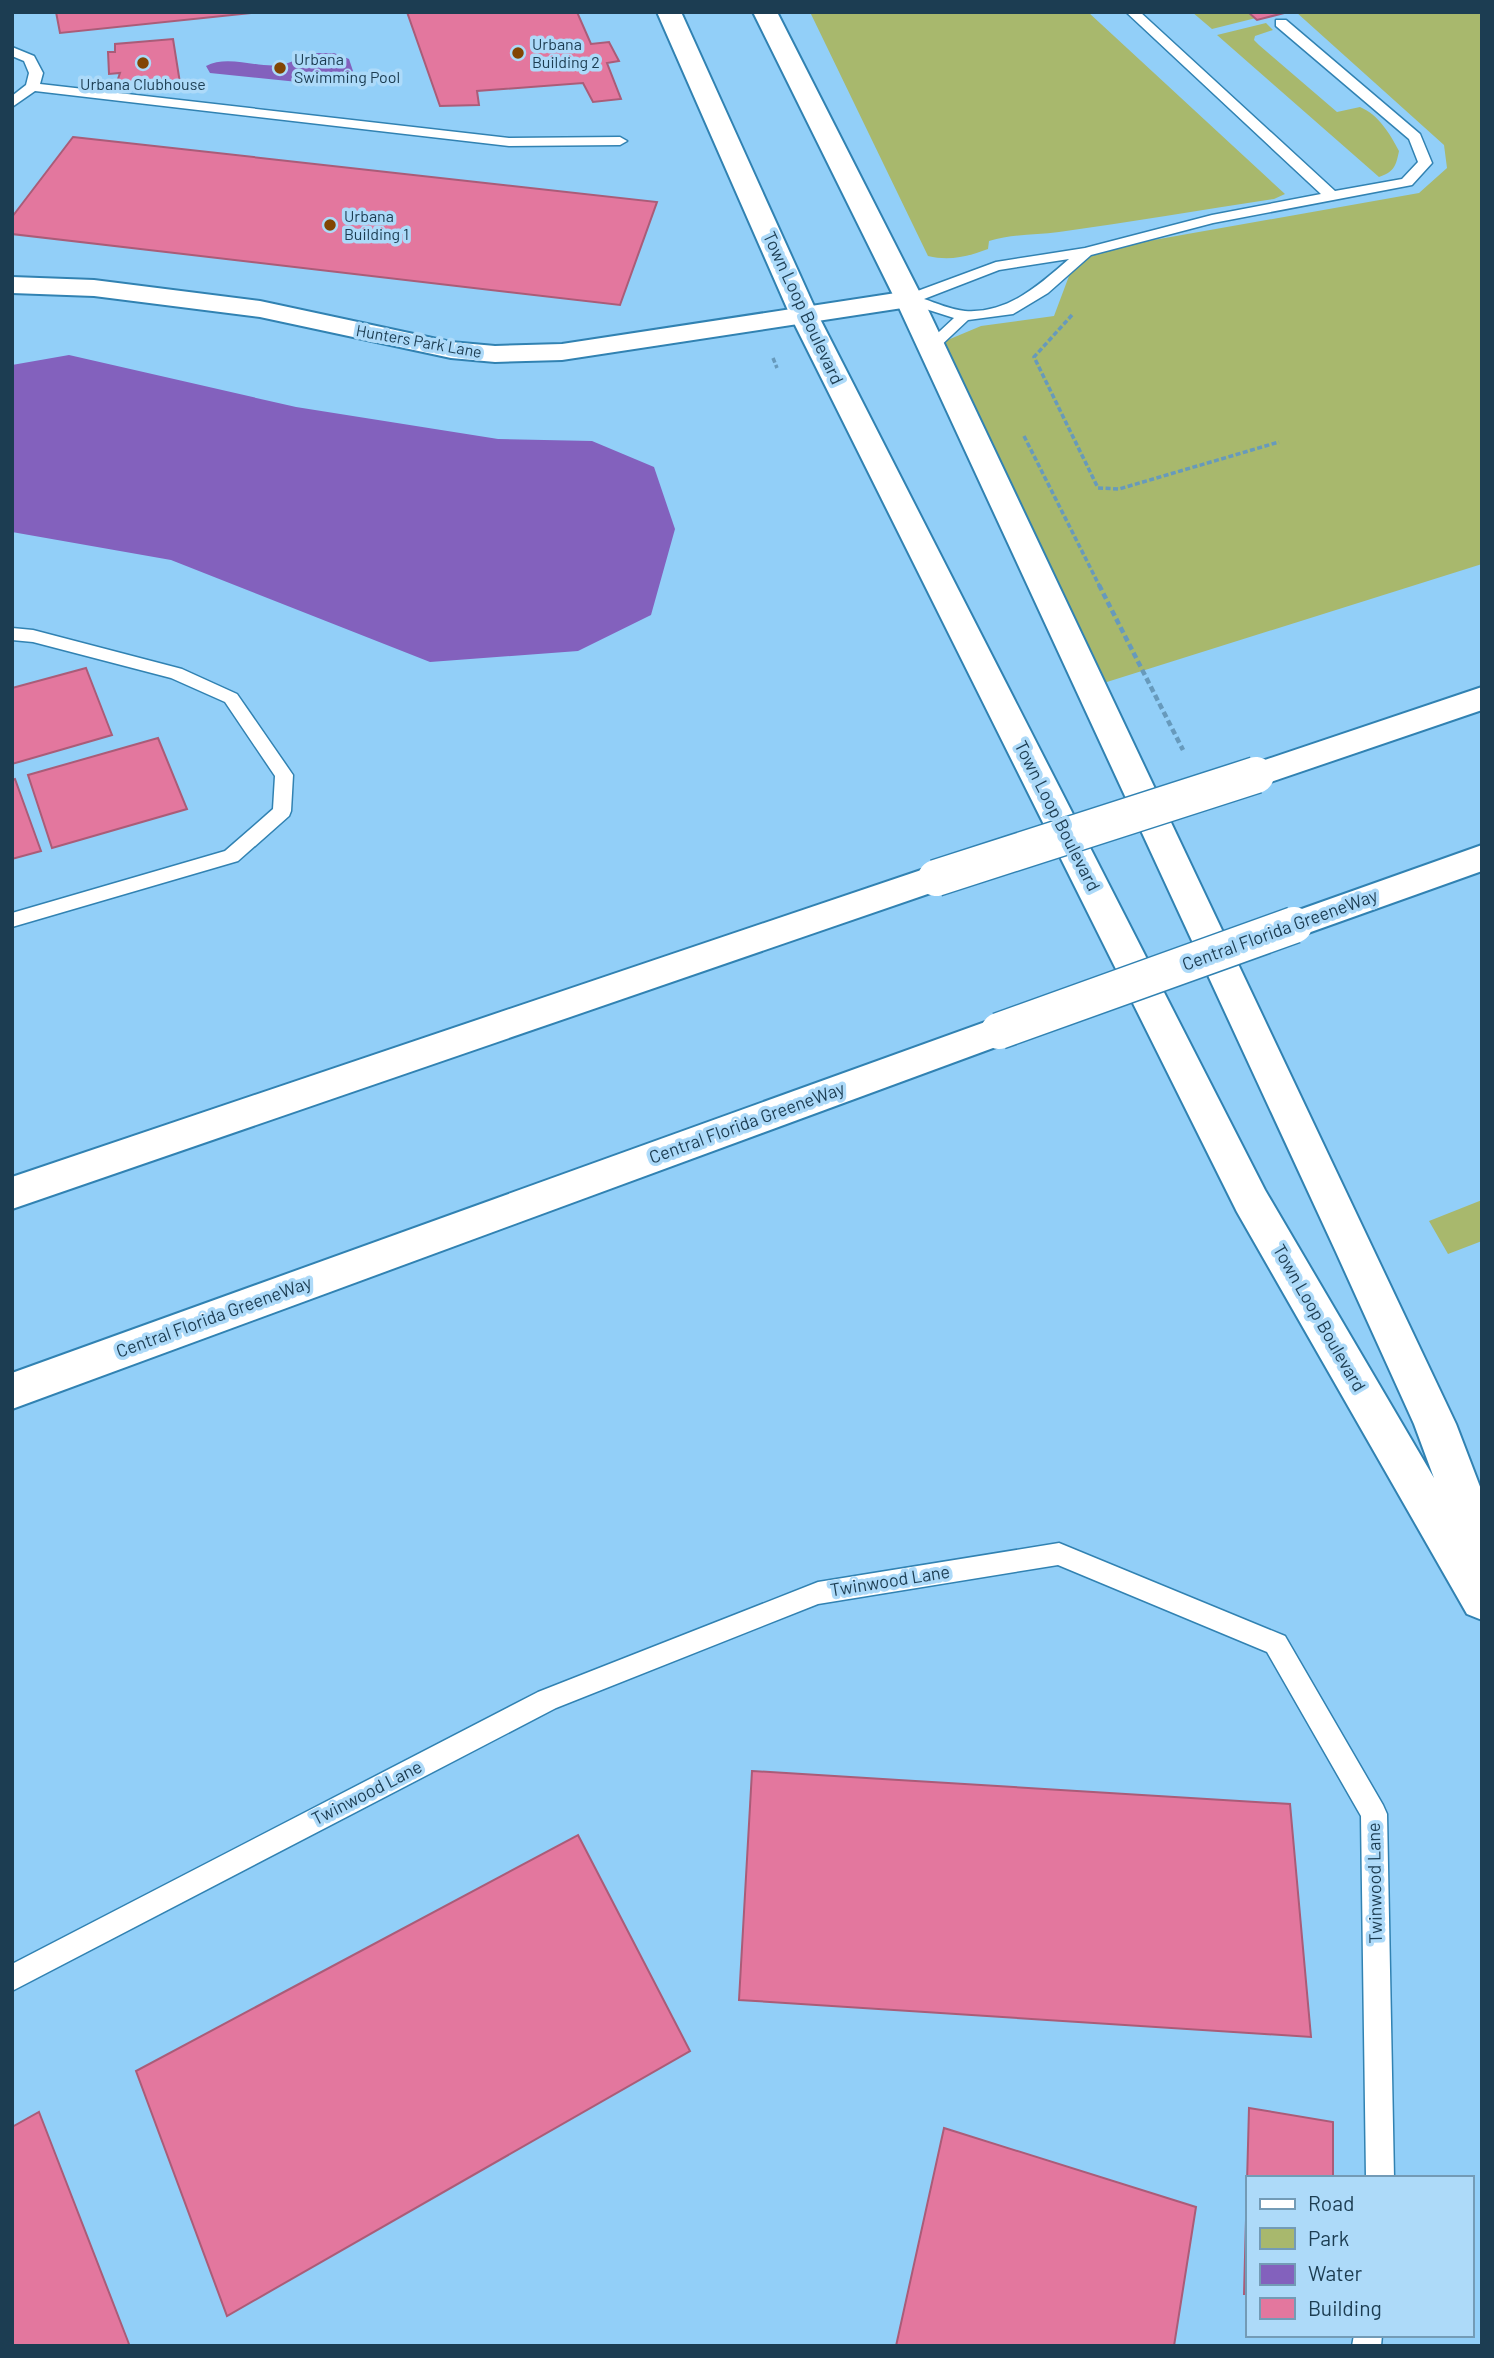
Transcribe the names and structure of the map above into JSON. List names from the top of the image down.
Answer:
{
  "streets": {
    "main road": ["Town Loop Boulevard", "Hunters Park Lane", "Central Florida GreeneWay"],
    "lane": ["Twinwood Lane"]
  },
  "crossings": [
    ["Town Loop Boulevard", "Hunters Park Lane"]
  ],
  "places": [
    "Urbana Building 2",
    "Urbana Clubhouse",
    "Urbana Swimming Pool",
    "Urbana Building 1"
  ],
  "legend": [
    "Road",
    "Park",
    "Water",
    "Building"
  ]
}
